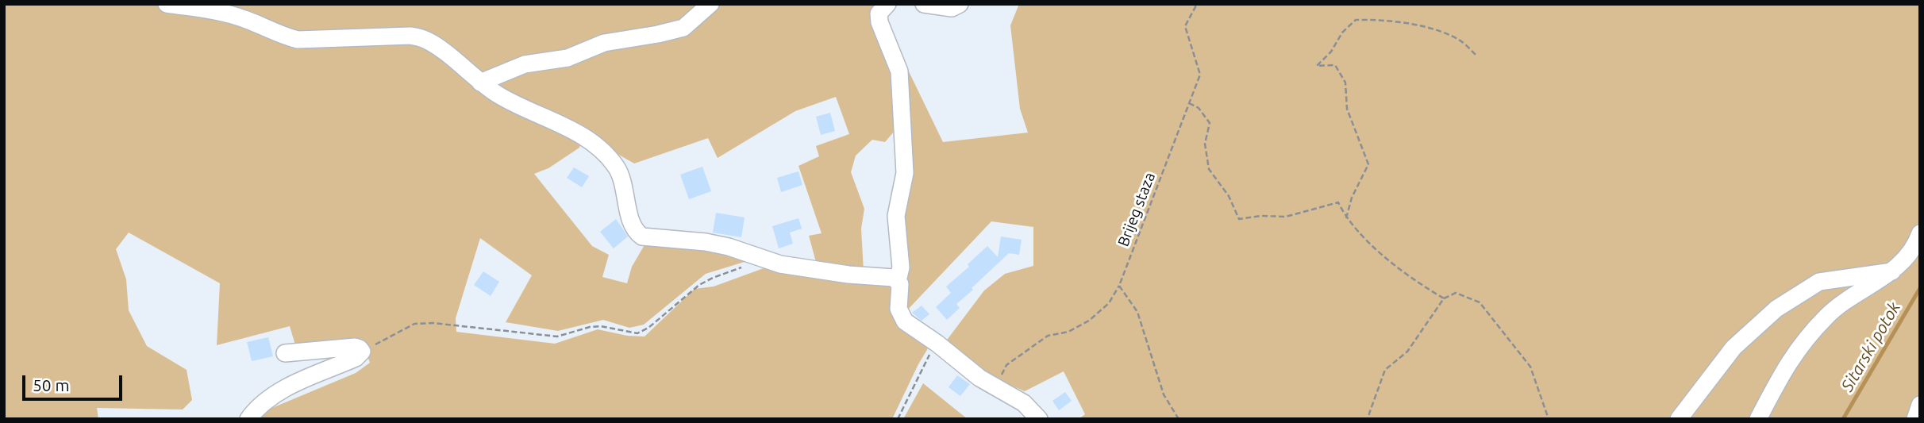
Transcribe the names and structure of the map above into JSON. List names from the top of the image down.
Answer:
{
  "streets": {
    "path": ["Brijeg staza"]
  },
  "water": ["Sitarski potok"],
  "scale_bar": "50 m"
}
